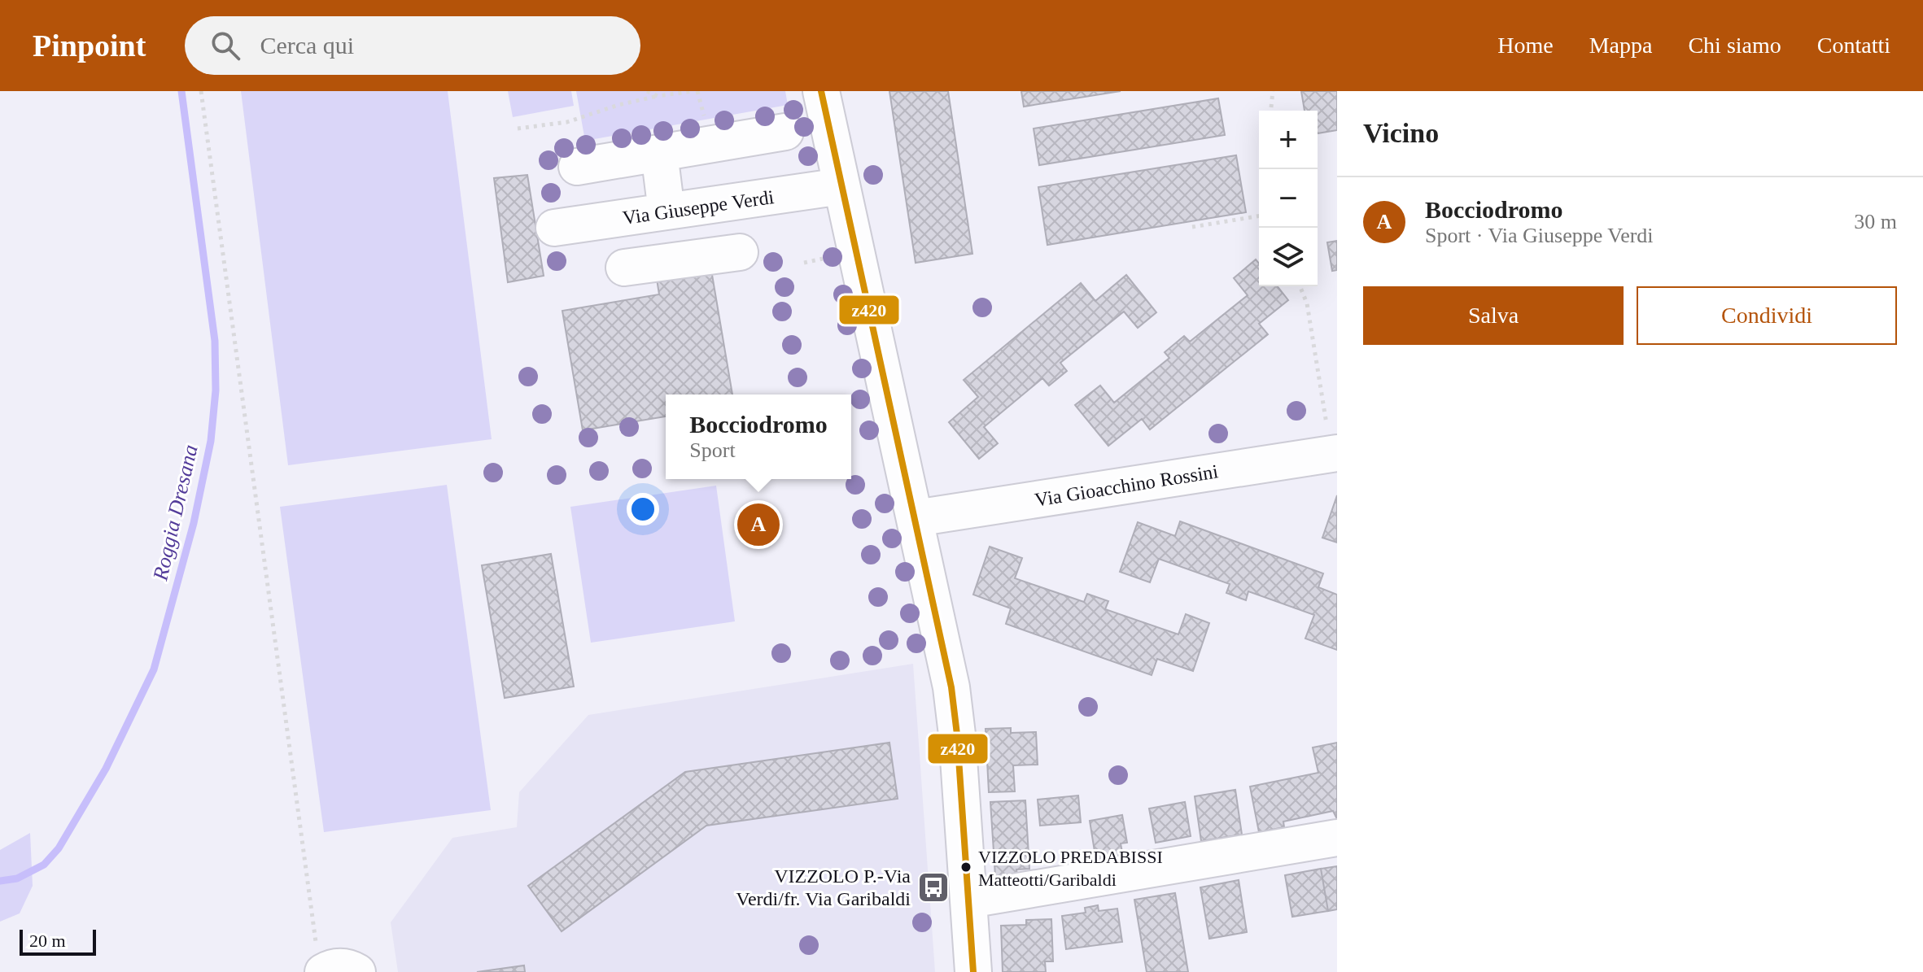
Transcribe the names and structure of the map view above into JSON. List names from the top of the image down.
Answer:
{
  "streets": {
    "street": ["Via Giuseppe Verdi", "Via Gioacchino Rossini"]
  },
  "water": ["Roggia Dresana"],
  "places": {
    "other": ["VIZZOLO PREDABISSI Matteotti/Garibaldi"],
    "bus stop": ["VIZZOLO P.-Via Verdi/fr. Via Garibaldi"]
  },
  "lines": ["transit line z420"],
  "scale_bar": "20 m",
  "page": {
    "header": "Pinpoint",
    "search": "Cerca qui",
    "nav": [
      "Home",
      "Mappa",
      "Chi siamo",
      "Contatti"
    ],
    "heading": "Vicino",
    "map_buttons": ["+", "−"],
    "list": [
      {
        "mark": "A",
        "name": "Bocciodromo",
        "note": "Sport · Via Giuseppe Verdi",
        "value": "30 m"
      }
    ],
    "buttons": ["Salva", "Condividi"],
    "popup": ["Bocciodromo", "Sport"],
    "pins": "A",
    "scale": "20 m"
  }
}
